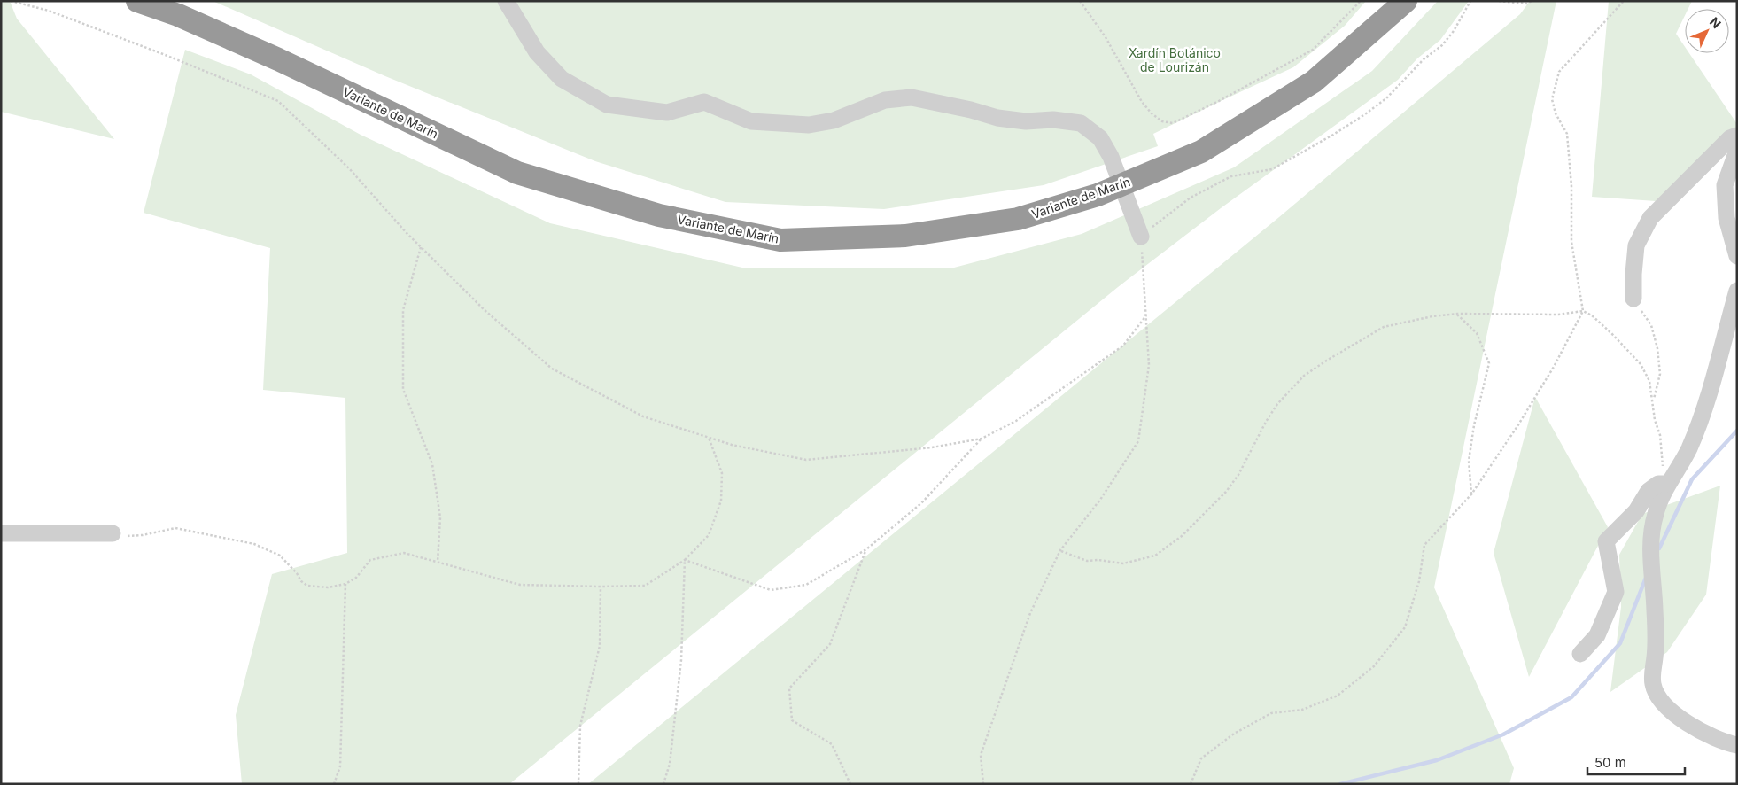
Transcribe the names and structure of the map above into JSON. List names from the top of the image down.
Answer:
{
  "streets": {
    "highway": ["Variante de Marín"]
  },
  "parks": ["Xardín Botánico de Lourizán"],
  "scale_bar": "50 m",
  "north": "top right"
}
